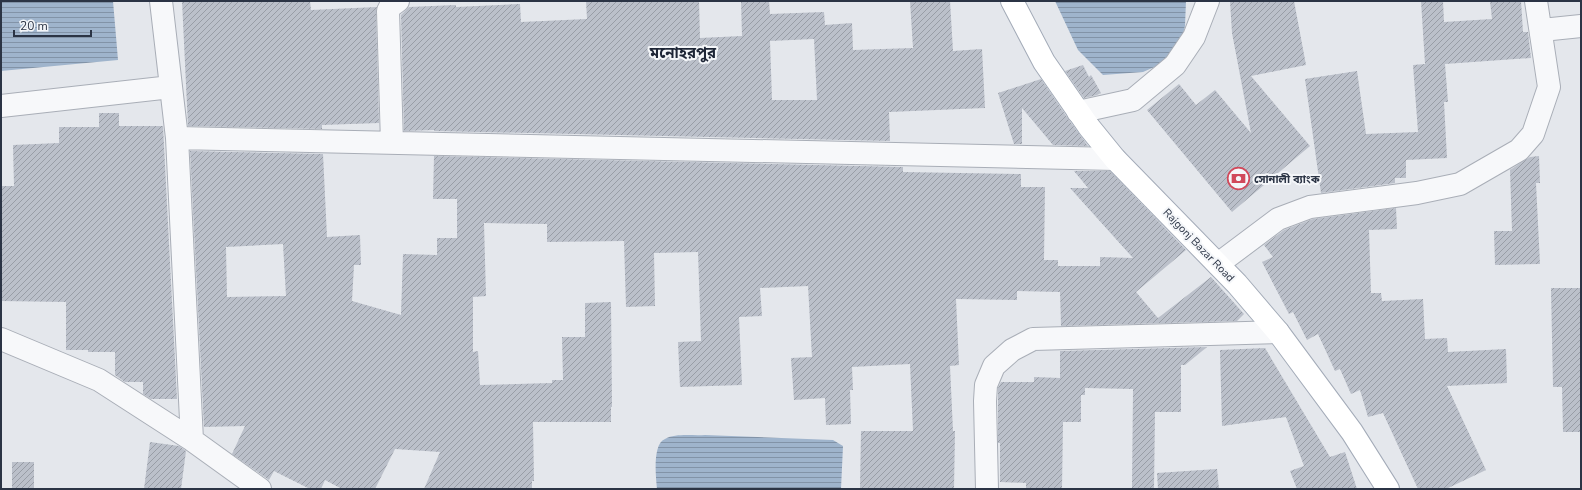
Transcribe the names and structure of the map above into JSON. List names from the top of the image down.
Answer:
{
  "streets": {
    "main road": ["Rajgonj Bazar Road"]
  },
  "districts": ["মনোহরপুর"],
  "places": {
    "bank": ["সোনালী ব্যাংক"]
  },
  "scale_bar": "20 m"
}
